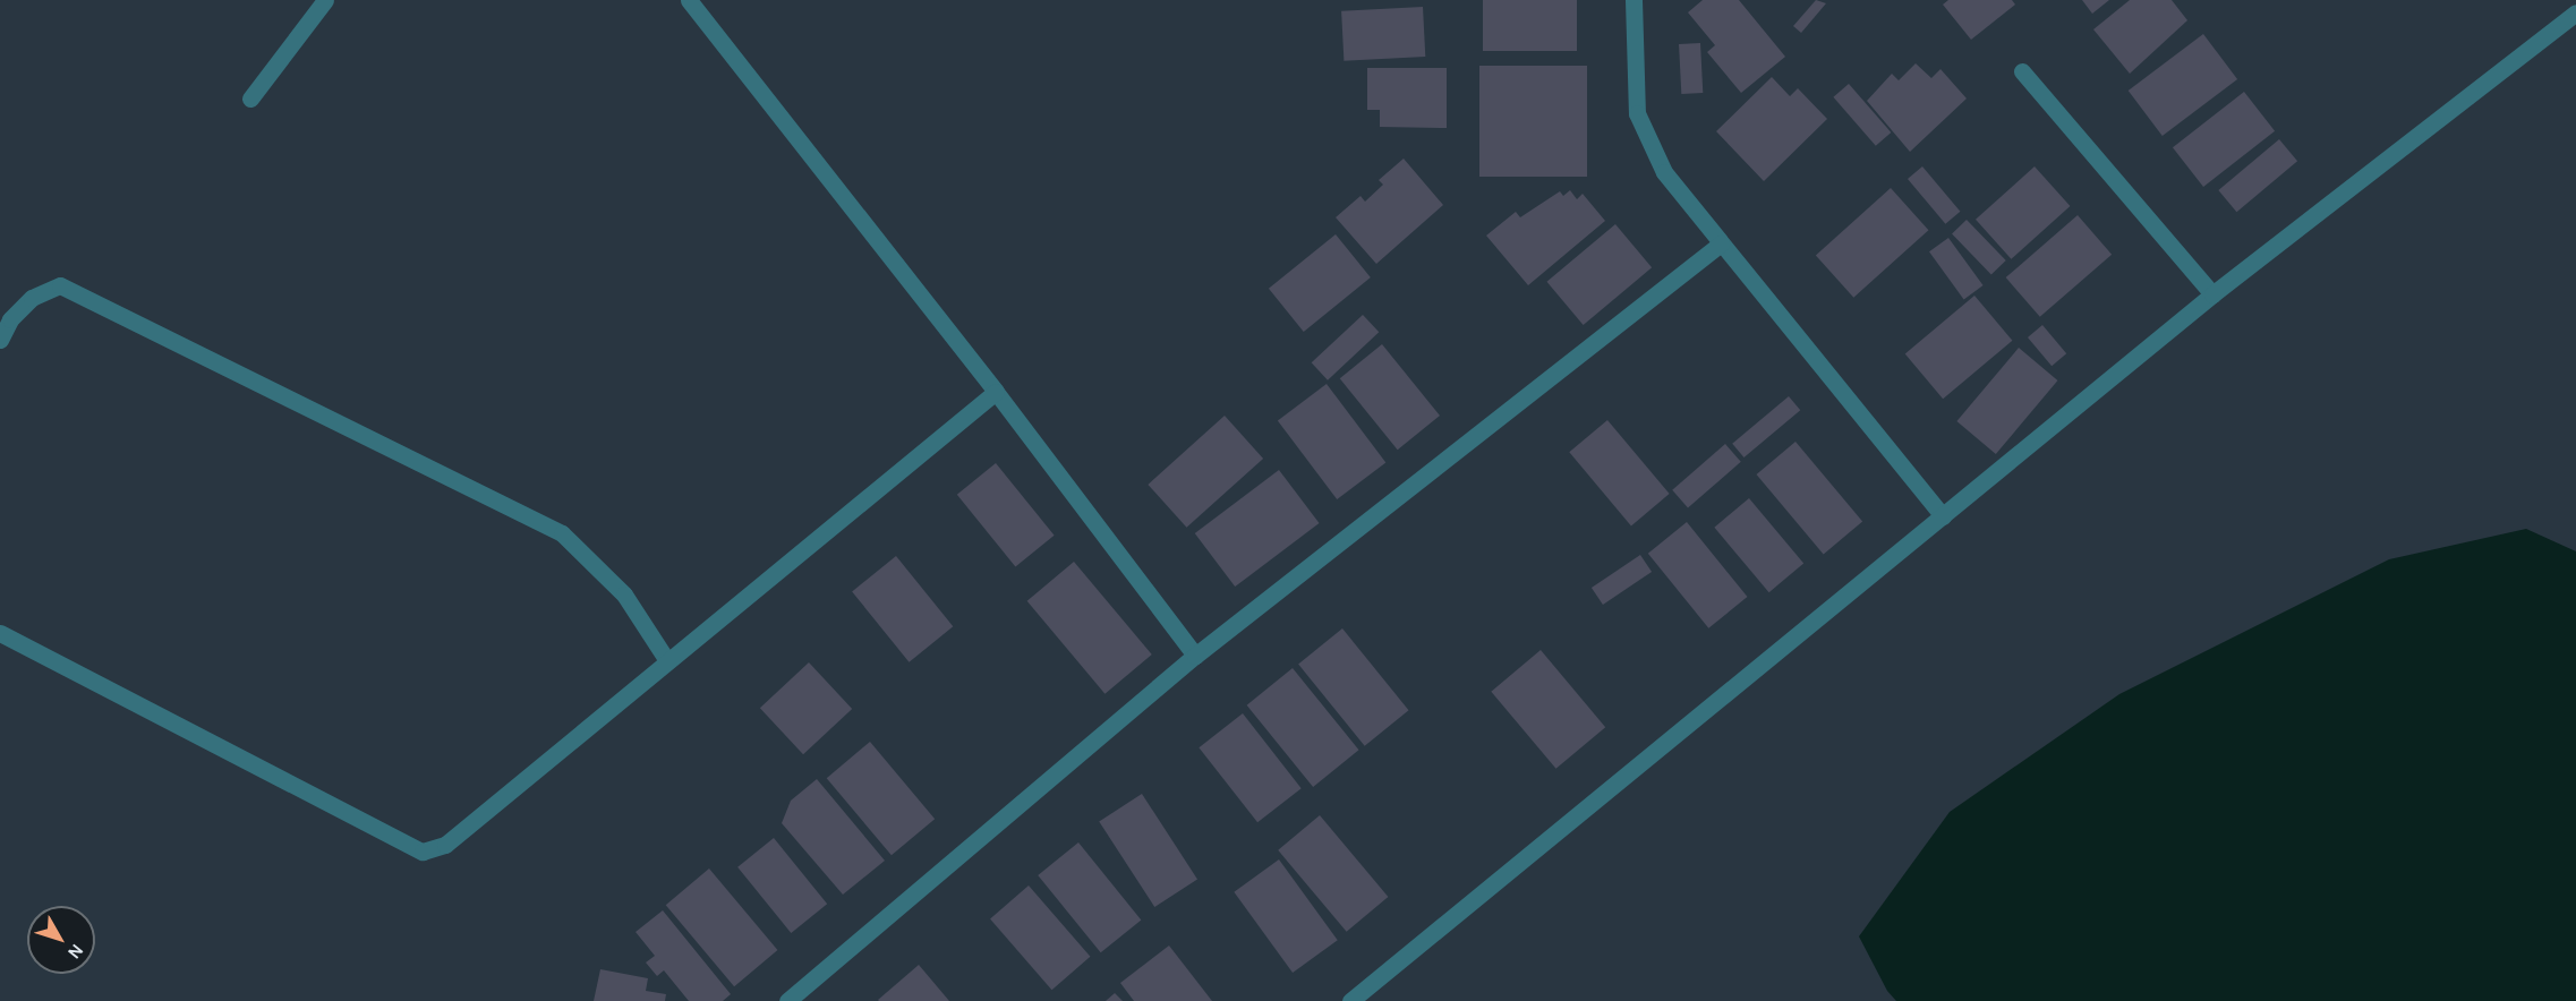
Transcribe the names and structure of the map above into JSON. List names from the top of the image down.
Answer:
{
  "north": "bottom right"
}
